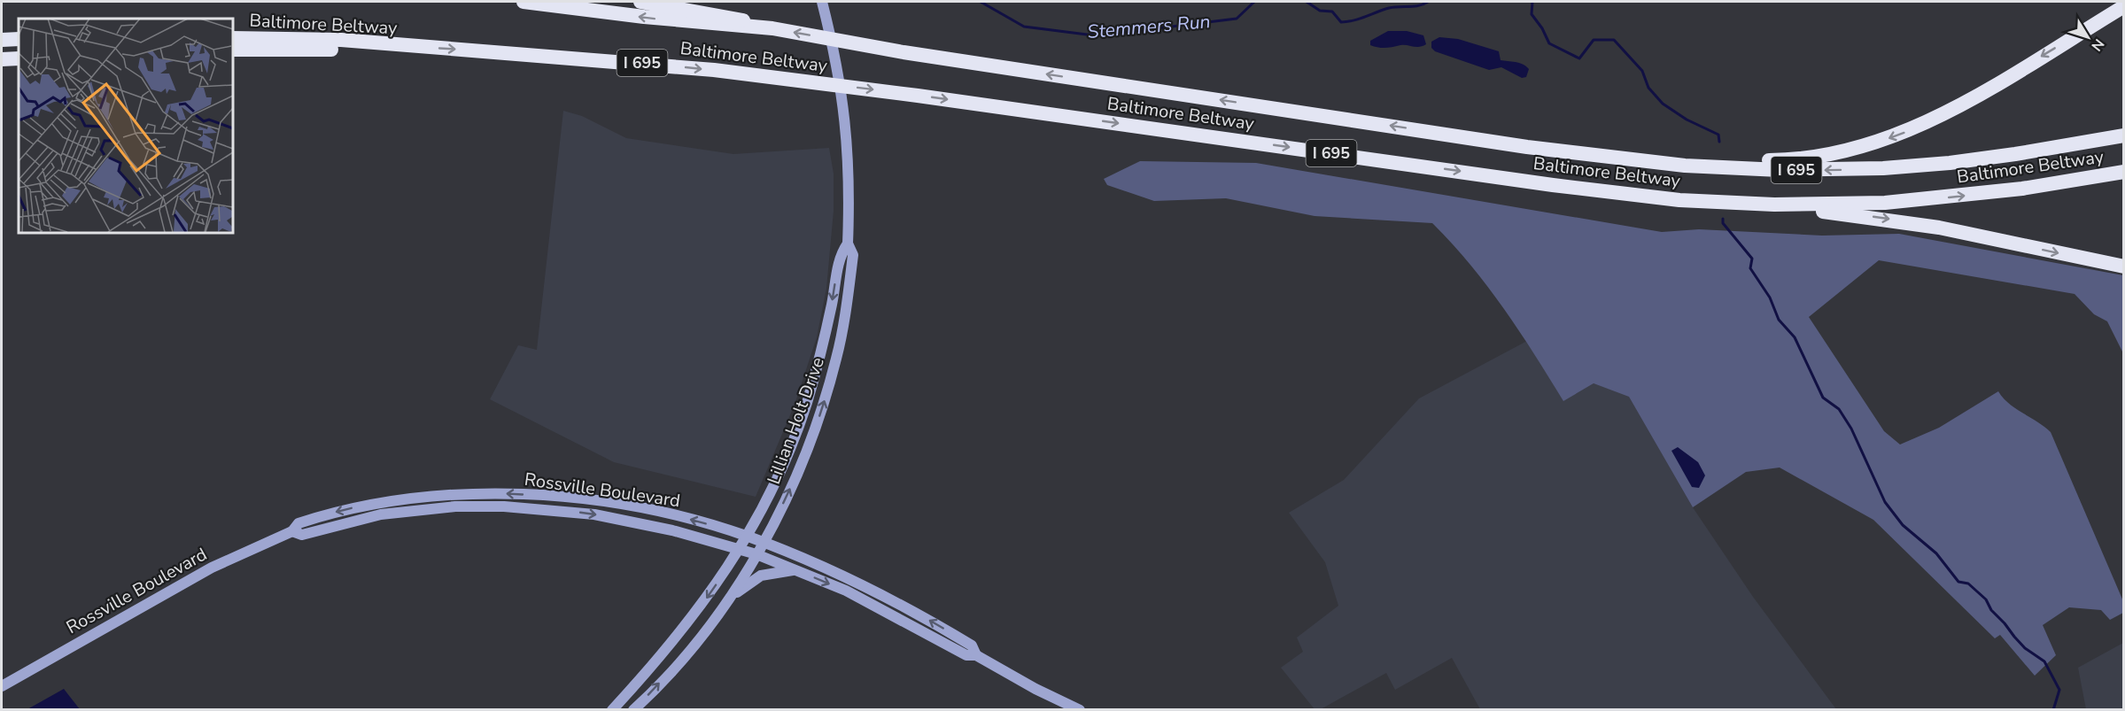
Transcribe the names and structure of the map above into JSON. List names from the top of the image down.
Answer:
{
  "streets": {
    "highway": ["Baltimore Beltway", "I 695"],
    "main road": ["Lillian Holt Drive", "Rossville Boulevard"]
  },
  "crossings": [
    ["Lillian Holt Drive", "Rossville Boulevard"]
  ],
  "water": ["Stemmers Run"],
  "north": "bottom right"
}
